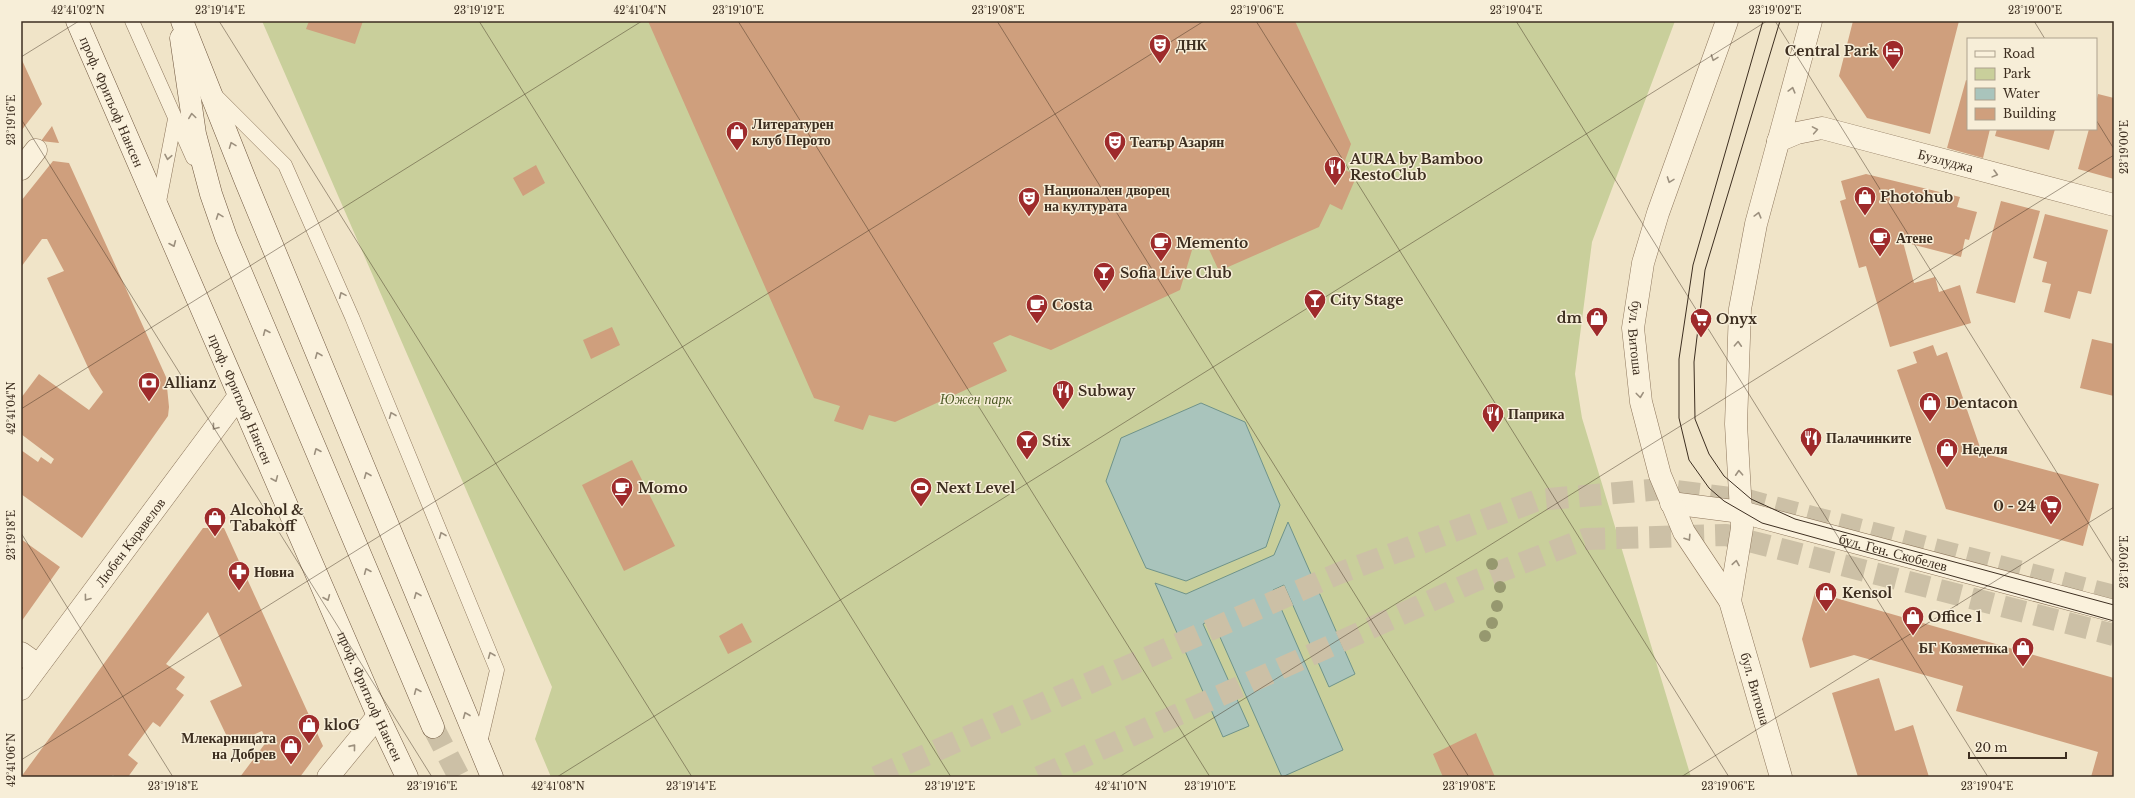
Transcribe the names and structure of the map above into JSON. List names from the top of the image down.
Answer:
{
  "streets": {
    "street": [
      "проф. Фритьоф Нансен",
      "Бузлуджа",
      "бул. Витоша",
      "Любен Каравелов",
      "бул. Ген. Скобелев"
    ]
  },
  "crossings": [
    ["проф. Фритьоф Нансен", "Любен Каравелов"],
    ["Бузлуджа", "бул. Витоша"],
    ["бул. Витоша", "бул. Ген. Скобелев"]
  ],
  "one_way": ["Бузлуджа", "Любен Каравелов"],
  "parks": ["Южен парк"],
  "places": {
    "theatre": ["ДНК", "Театър Азарян", "Национален дворец на културата"],
    "hotel": ["Central Park"],
    "shop": [
      "Литературен клуб Перото",
      "Photohub",
      "dm",
      "Dentacon",
      "Неделя",
      "Alcohol & Tabakoff",
      "Kensol",
      "Office 1",
      "БГ Козметика",
      "kloG",
      "Млекарницата на Добрев"
    ],
    "restaurant": [
      "AURA by Bamboo RestoClub",
      "Subway",
      "Паприка",
      "Палачинките"
    ],
    "cafe": [
      "Атене",
      "Memento",
      "Costa",
      "Momo"
    ],
    "bar": ["Sofia Live Club", "City Stage", "Stix"],
    "supermarket": ["Onyx", "0 - 24"],
    "bank": ["Allianz"],
    "sports": ["Next Level"],
    "pharmacy": ["Новиа"]
  },
  "legend": [
    "Road",
    "Park",
    "Water",
    "Building"
  ],
  "scale_bar": "20 m",
  "coordinates": [
    "42°41'02\"N",
    "23°19'14\"E",
    "23°19'12\"E",
    "42°41'04\"N",
    "23°19'10\"E",
    "23°19'08\"E",
    "23°19'06\"E",
    "23°19'04\"E",
    "23°19'02\"E",
    "23°19'00\"E",
    "23°19'16\"E",
    "23°19'18\"E",
    "42°41'06\"N",
    "42°41'08\"N",
    "42°41'10\"N"
  ]
}
